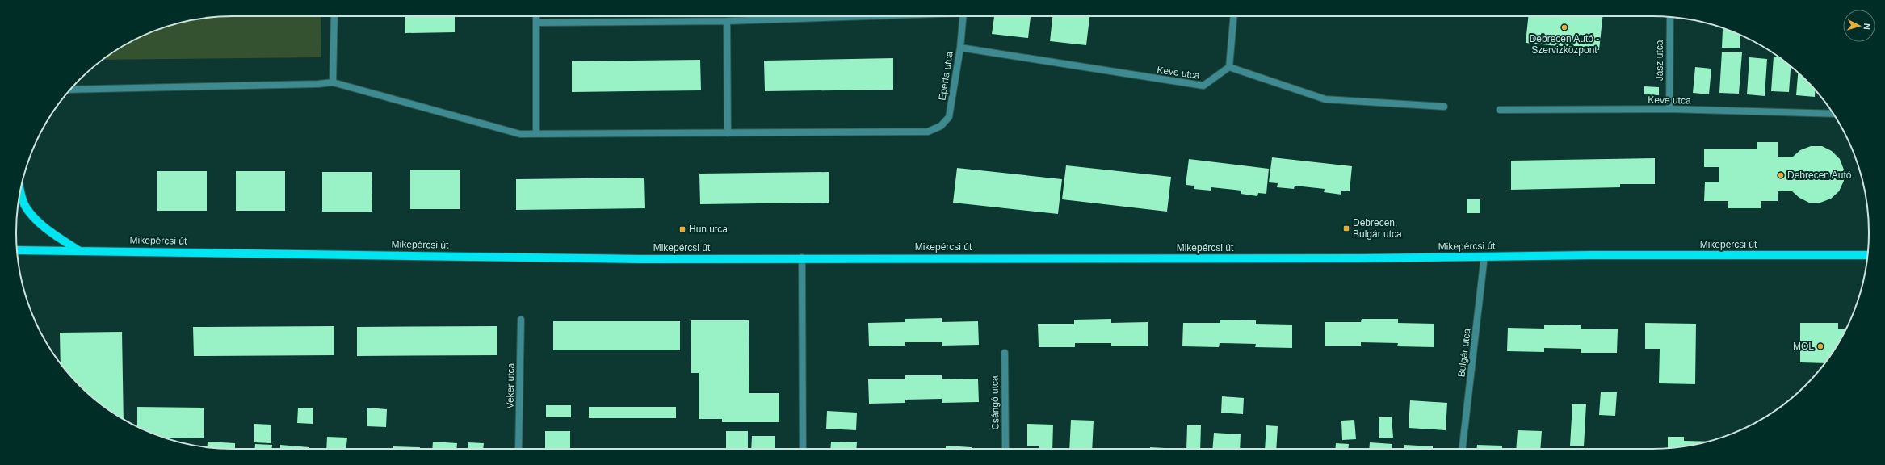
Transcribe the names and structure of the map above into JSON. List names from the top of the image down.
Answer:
{
  "streets": {
    "main road": ["Mikepércsi út"],
    "street": [
      "Jász utca",
      "Keve utca",
      "Eperfa utca",
      "Bulgár utca",
      "Veker utca",
      "Csángó utca"
    ]
  },
  "crossings": [
    ["Jász utca", "Keve utca"],
    ["Keve utca", "Eperfa utca"],
    ["Mikepércsi út", "Bulgár utca"]
  ],
  "places": {
    "other": ["Debrecen Autó - Szervizközpont", "Debrecen Autó", "MOL"],
    "transit": ["Debrecen, Bulgár utca", "Hun utca"]
  },
  "north": "right"
}
